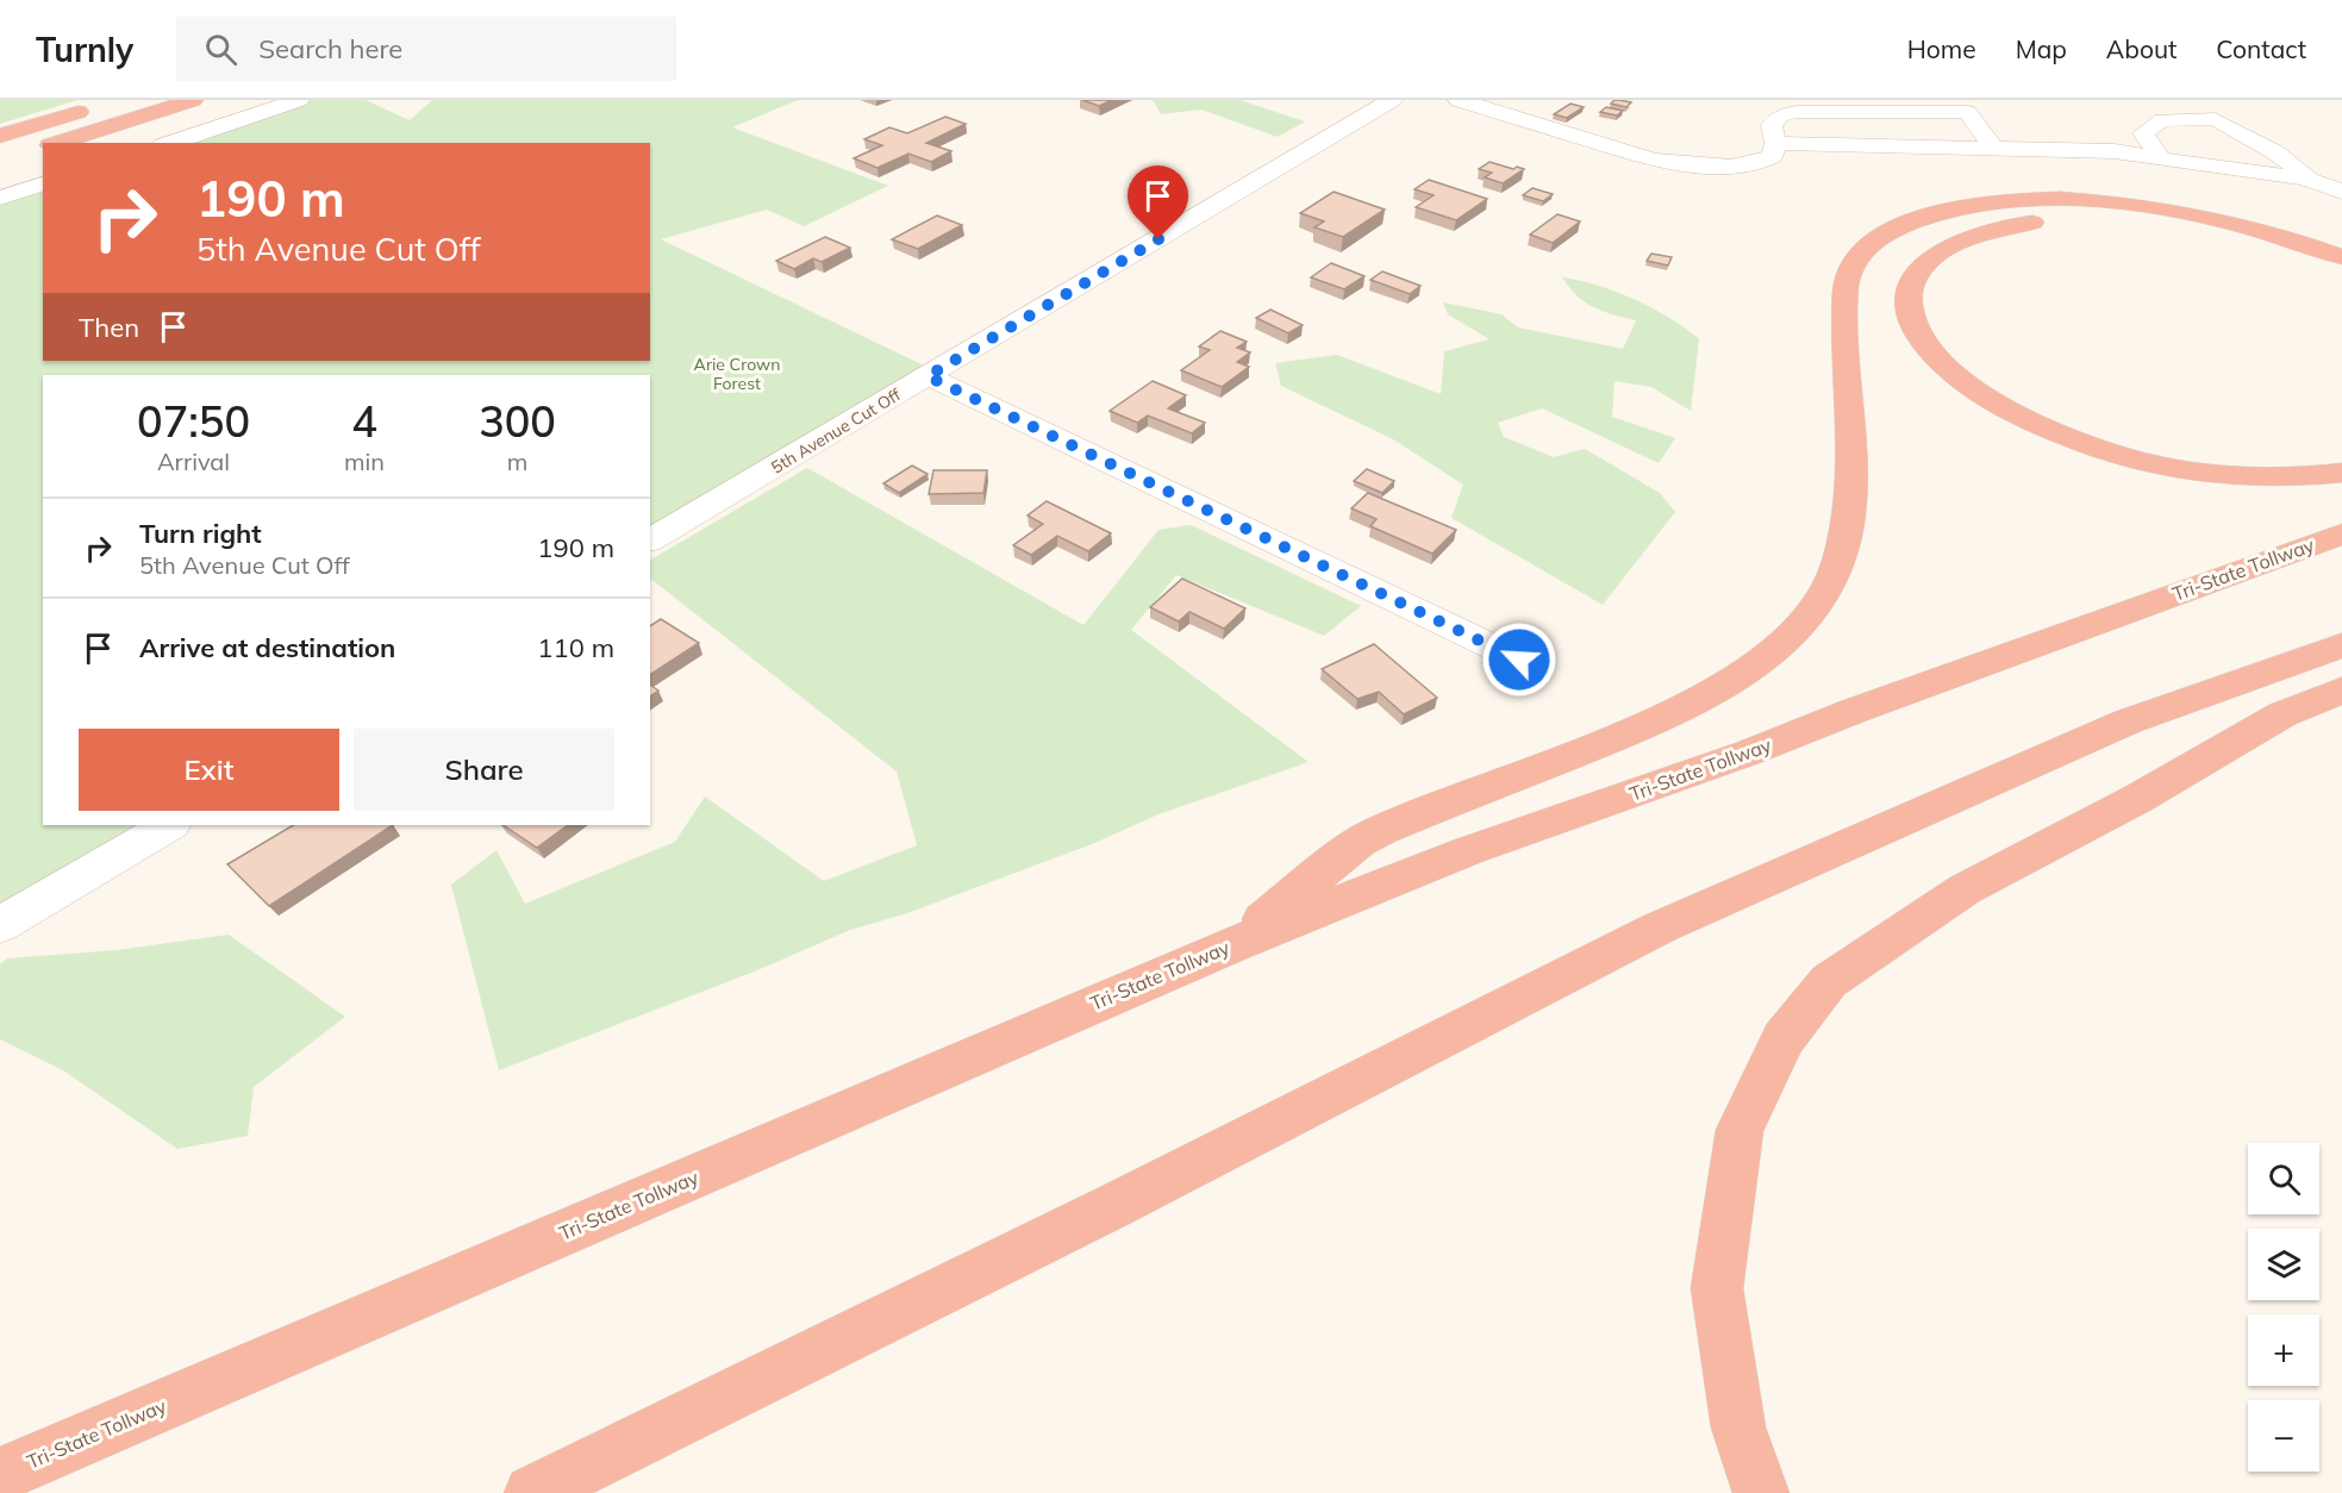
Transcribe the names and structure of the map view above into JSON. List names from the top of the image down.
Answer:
{
  "streets": {
    "highway": ["Tri-State Tollway"],
    "street": ["5th Avenue Cut Off"]
  },
  "parks": ["Arie Crown Forest"],
  "page": {
    "header": "Turnly",
    "search": "Search here",
    "nav": [
      "Home",
      "Map",
      "About",
      "Contact"
    ],
    "turn": ["190 m", "5th Avenue Cut Off"],
    "then": "Then",
    "eta": [
      "07:50",
      "Arrival",
      "4",
      "min",
      "300",
      "m"
    ],
    "list": [
      {
        "name": "Turn right",
        "note": "5th Avenue Cut Off",
        "value": "190 m"
      },
      {
        "name": "Arrive at destination",
        "value": "110 m"
      }
    ],
    "buttons": ["Exit", "Share"],
    "map_buttons": ["+", "−"]
  }
}
